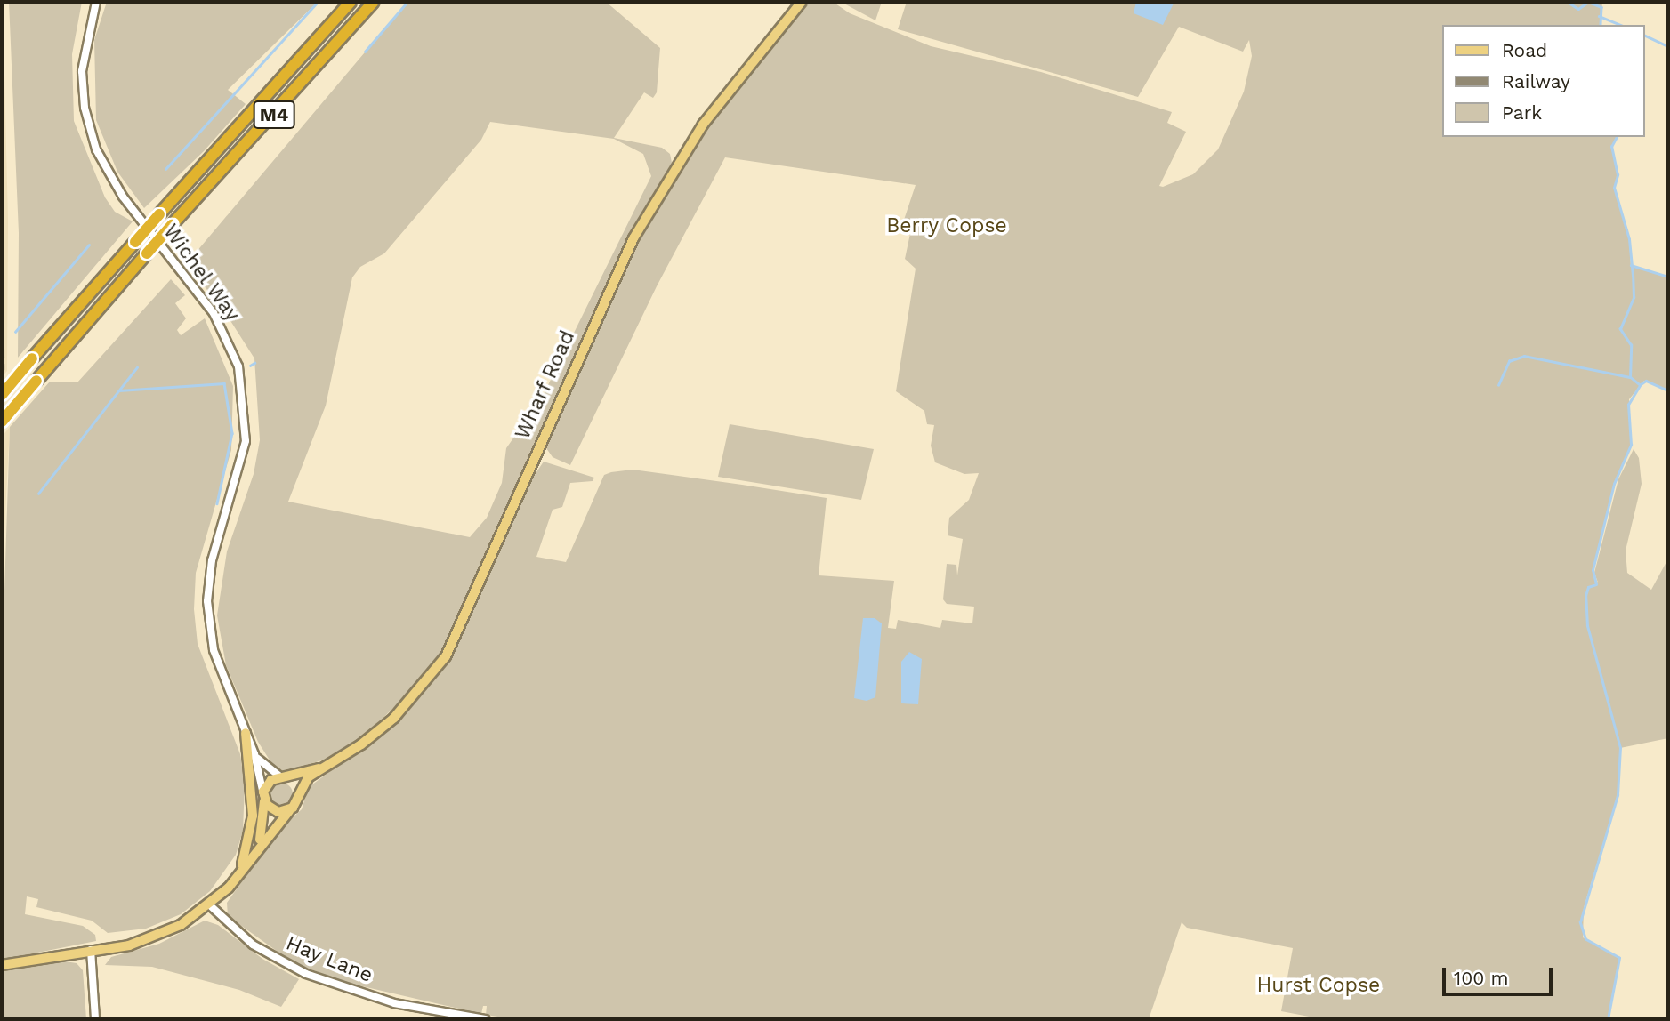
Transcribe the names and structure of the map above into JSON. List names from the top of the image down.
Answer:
{
  "streets": {
    "highway": ["M4"],
    "main road": ["Wharf Road"],
    "street": ["Wichel Way", "Hay Lane"]
  },
  "crossings": [
    ["Wichel Way", "Wharf Road"],
    ["Wharf Road", "Hay Lane"]
  ],
  "parks": ["Berry Copse", "Hurst Copse"],
  "legend": ["Road", "Railway", "Park"],
  "scale_bar": "100 m"
}
